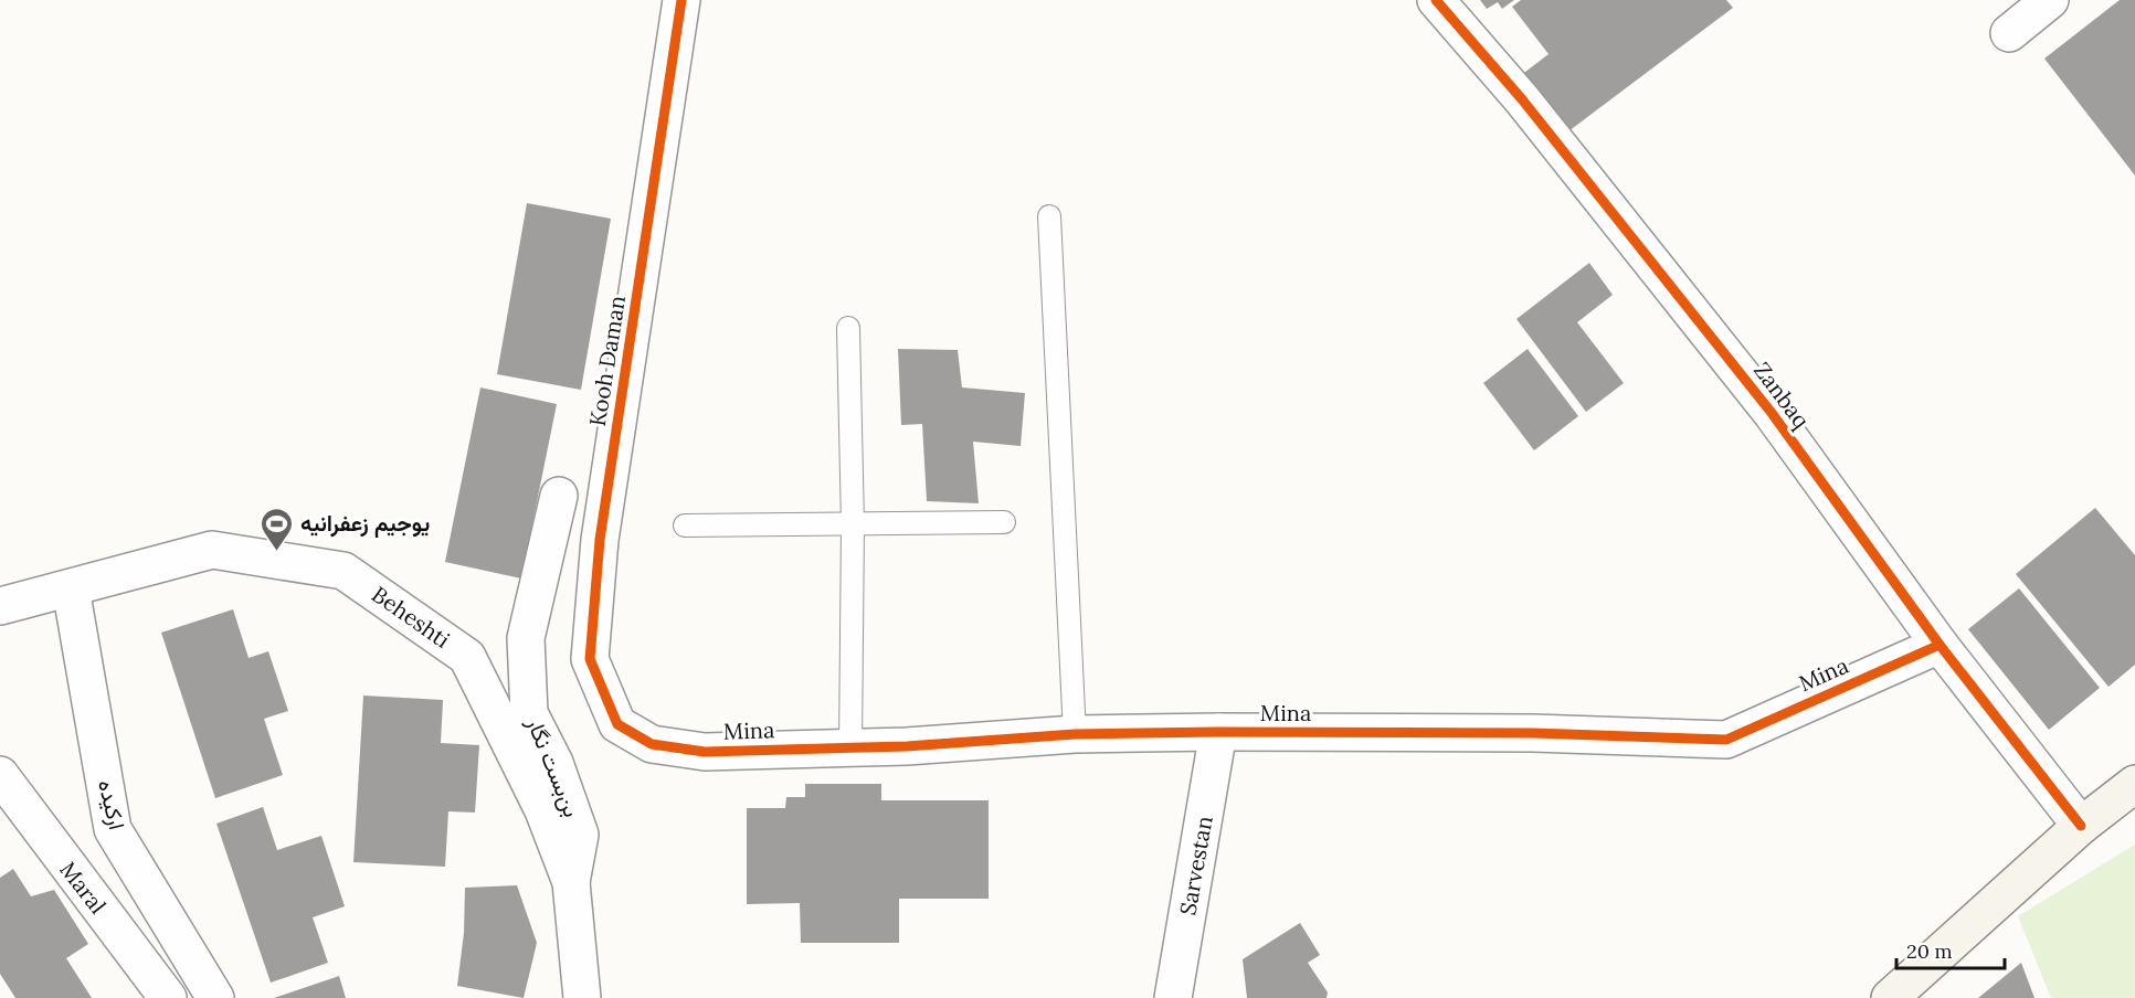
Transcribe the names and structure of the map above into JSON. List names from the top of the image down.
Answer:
{
  "streets": {
    "street": [
      "Kooh Daman",
      "Zanbaq",
      "Beheshti",
      "Mina",
      "بن‌بست نگار",
      "ارکیده",
      "Sarvestan",
      "Maral"
    ]
  },
  "crossings": [
    ["Kooh Daman", "Mina"],
    ["Zanbaq", "Mina"],
    ["Beheshti", "بن‌بست نگار"],
    ["Beheshti", "ارکیده"],
    ["Mina", "Sarvestan"]
  ],
  "places": {
    "sports": ["یوجیم زعفرانیه"]
  },
  "scale_bar": "20 m"
}
